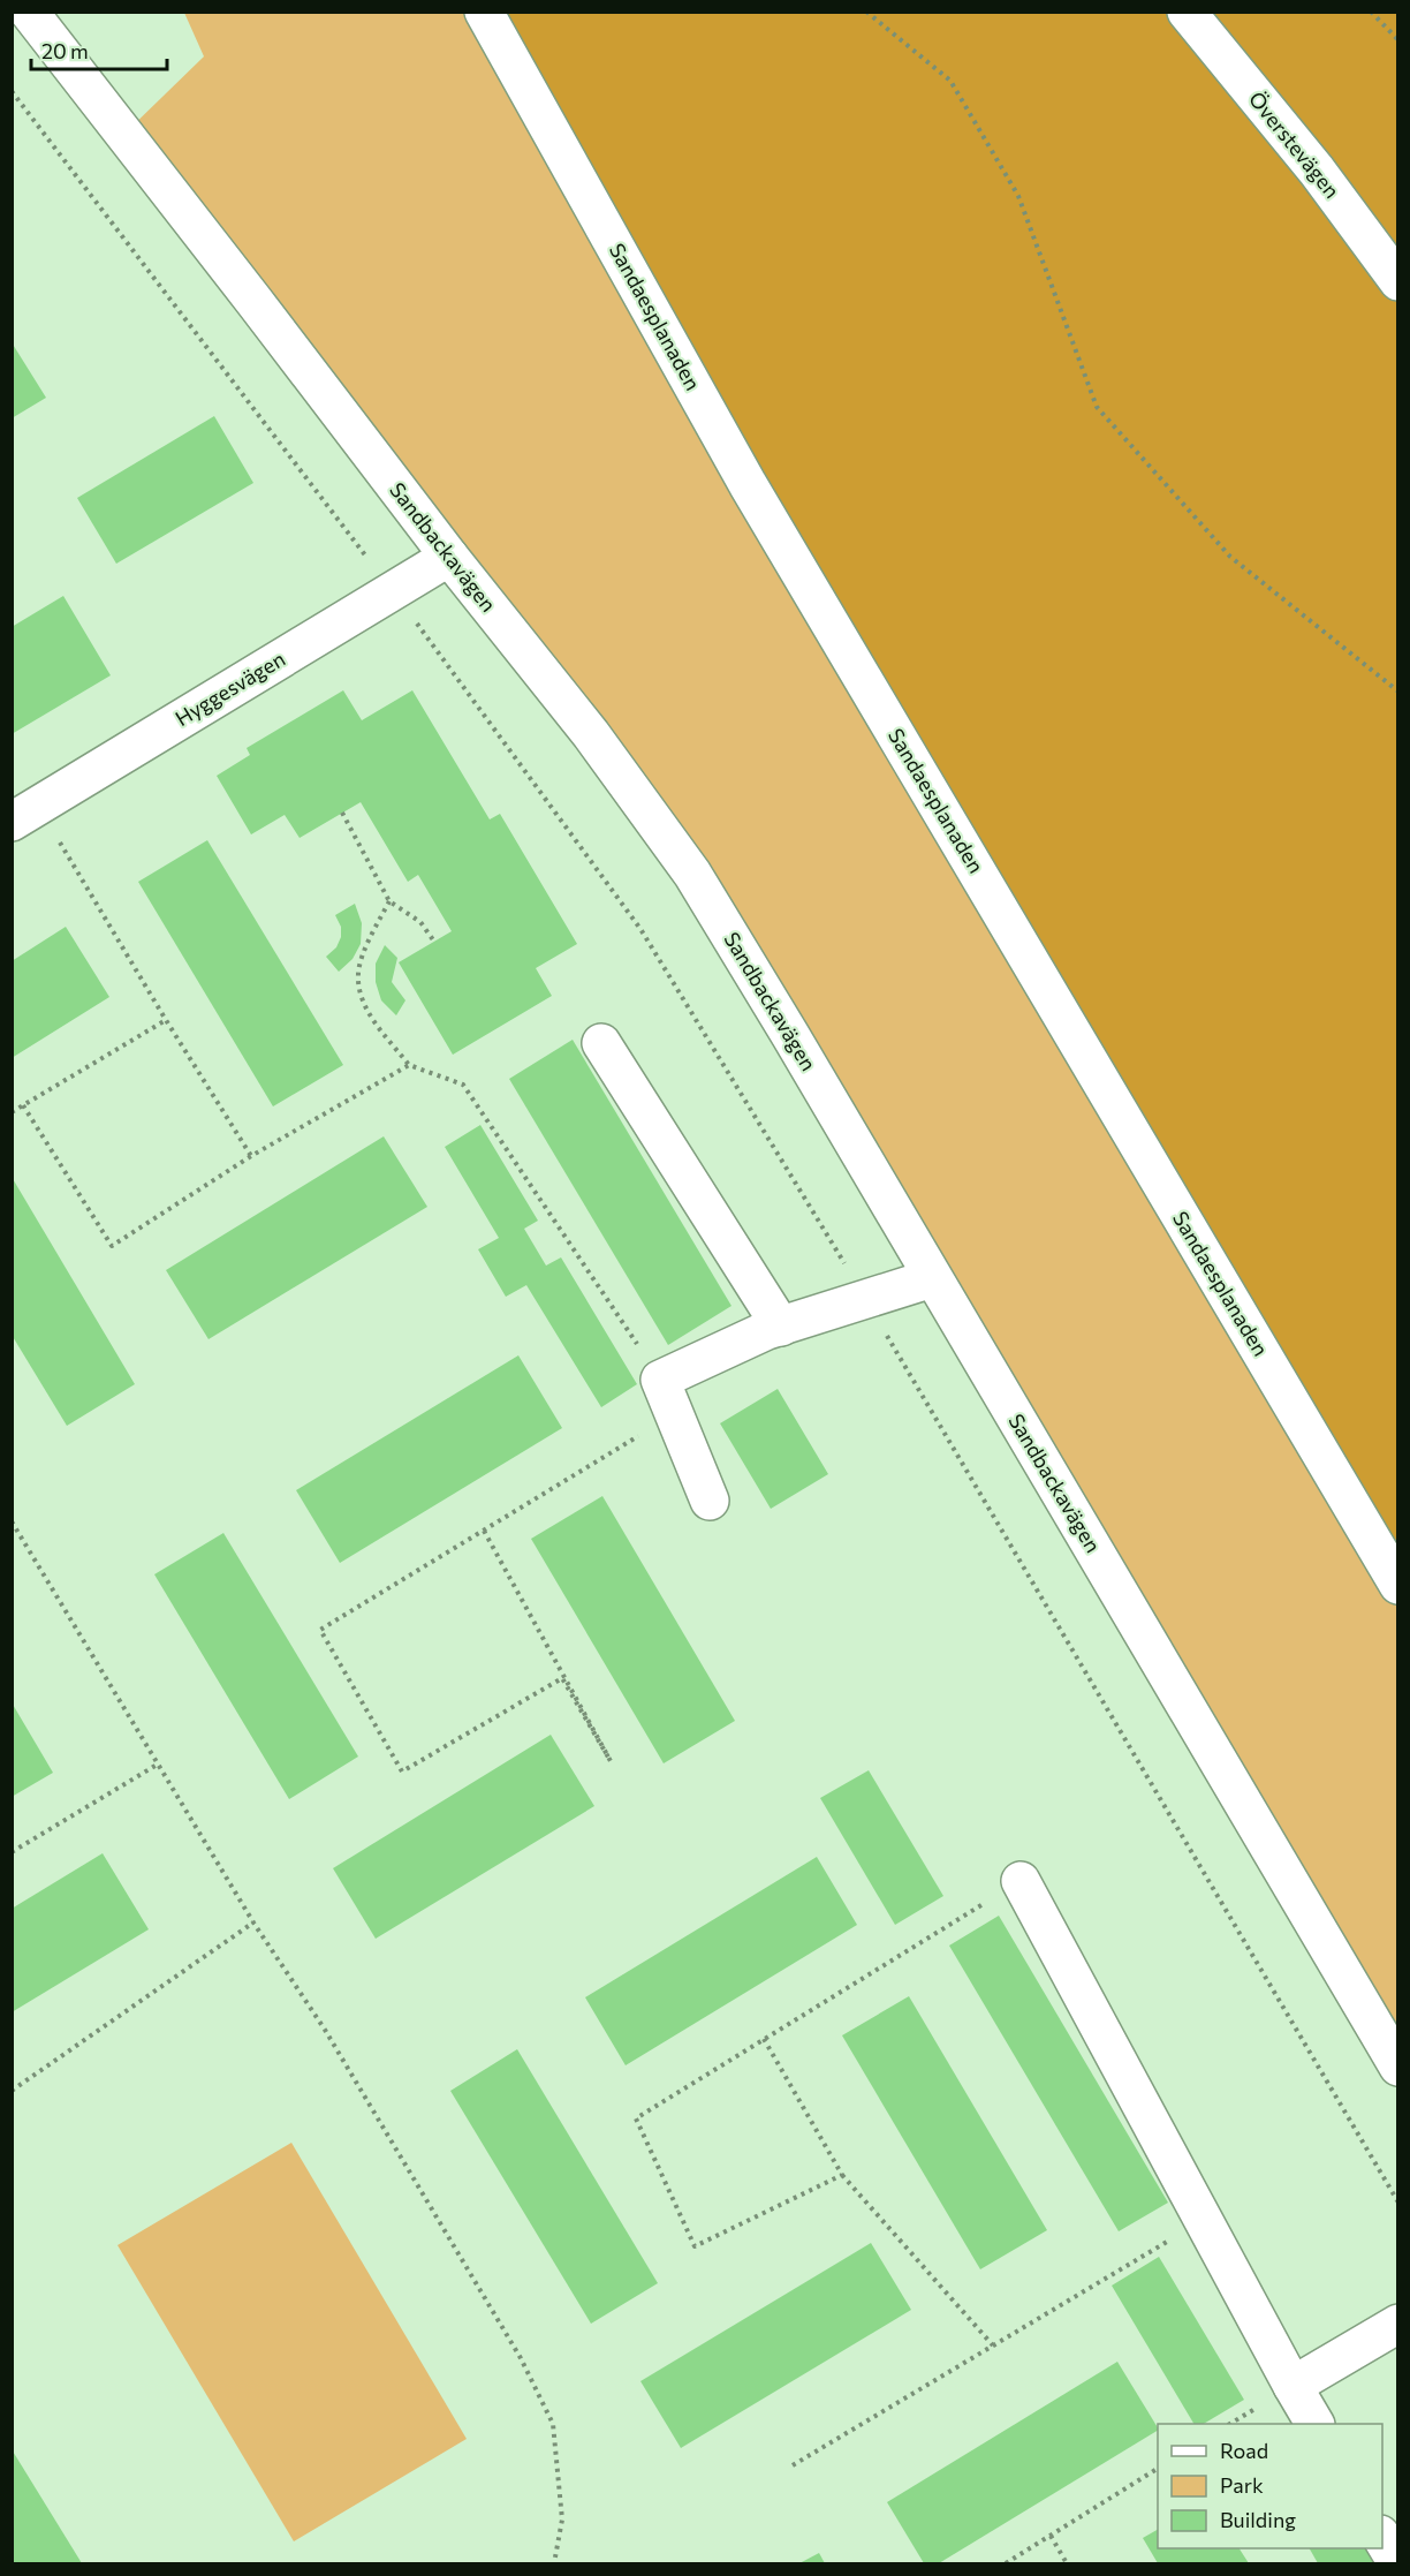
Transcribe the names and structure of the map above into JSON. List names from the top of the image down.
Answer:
{
  "streets": {
    "street": [
      "Överstevägen",
      "Sandaesplanaden",
      "Sandbackavägen",
      "Hyggesvägen"
    ]
  },
  "crossings": [
    ["Sandbackavägen", "Hyggesvägen"]
  ],
  "legend": ["Road", "Park", "Building"],
  "scale_bar": "20 m"
}
